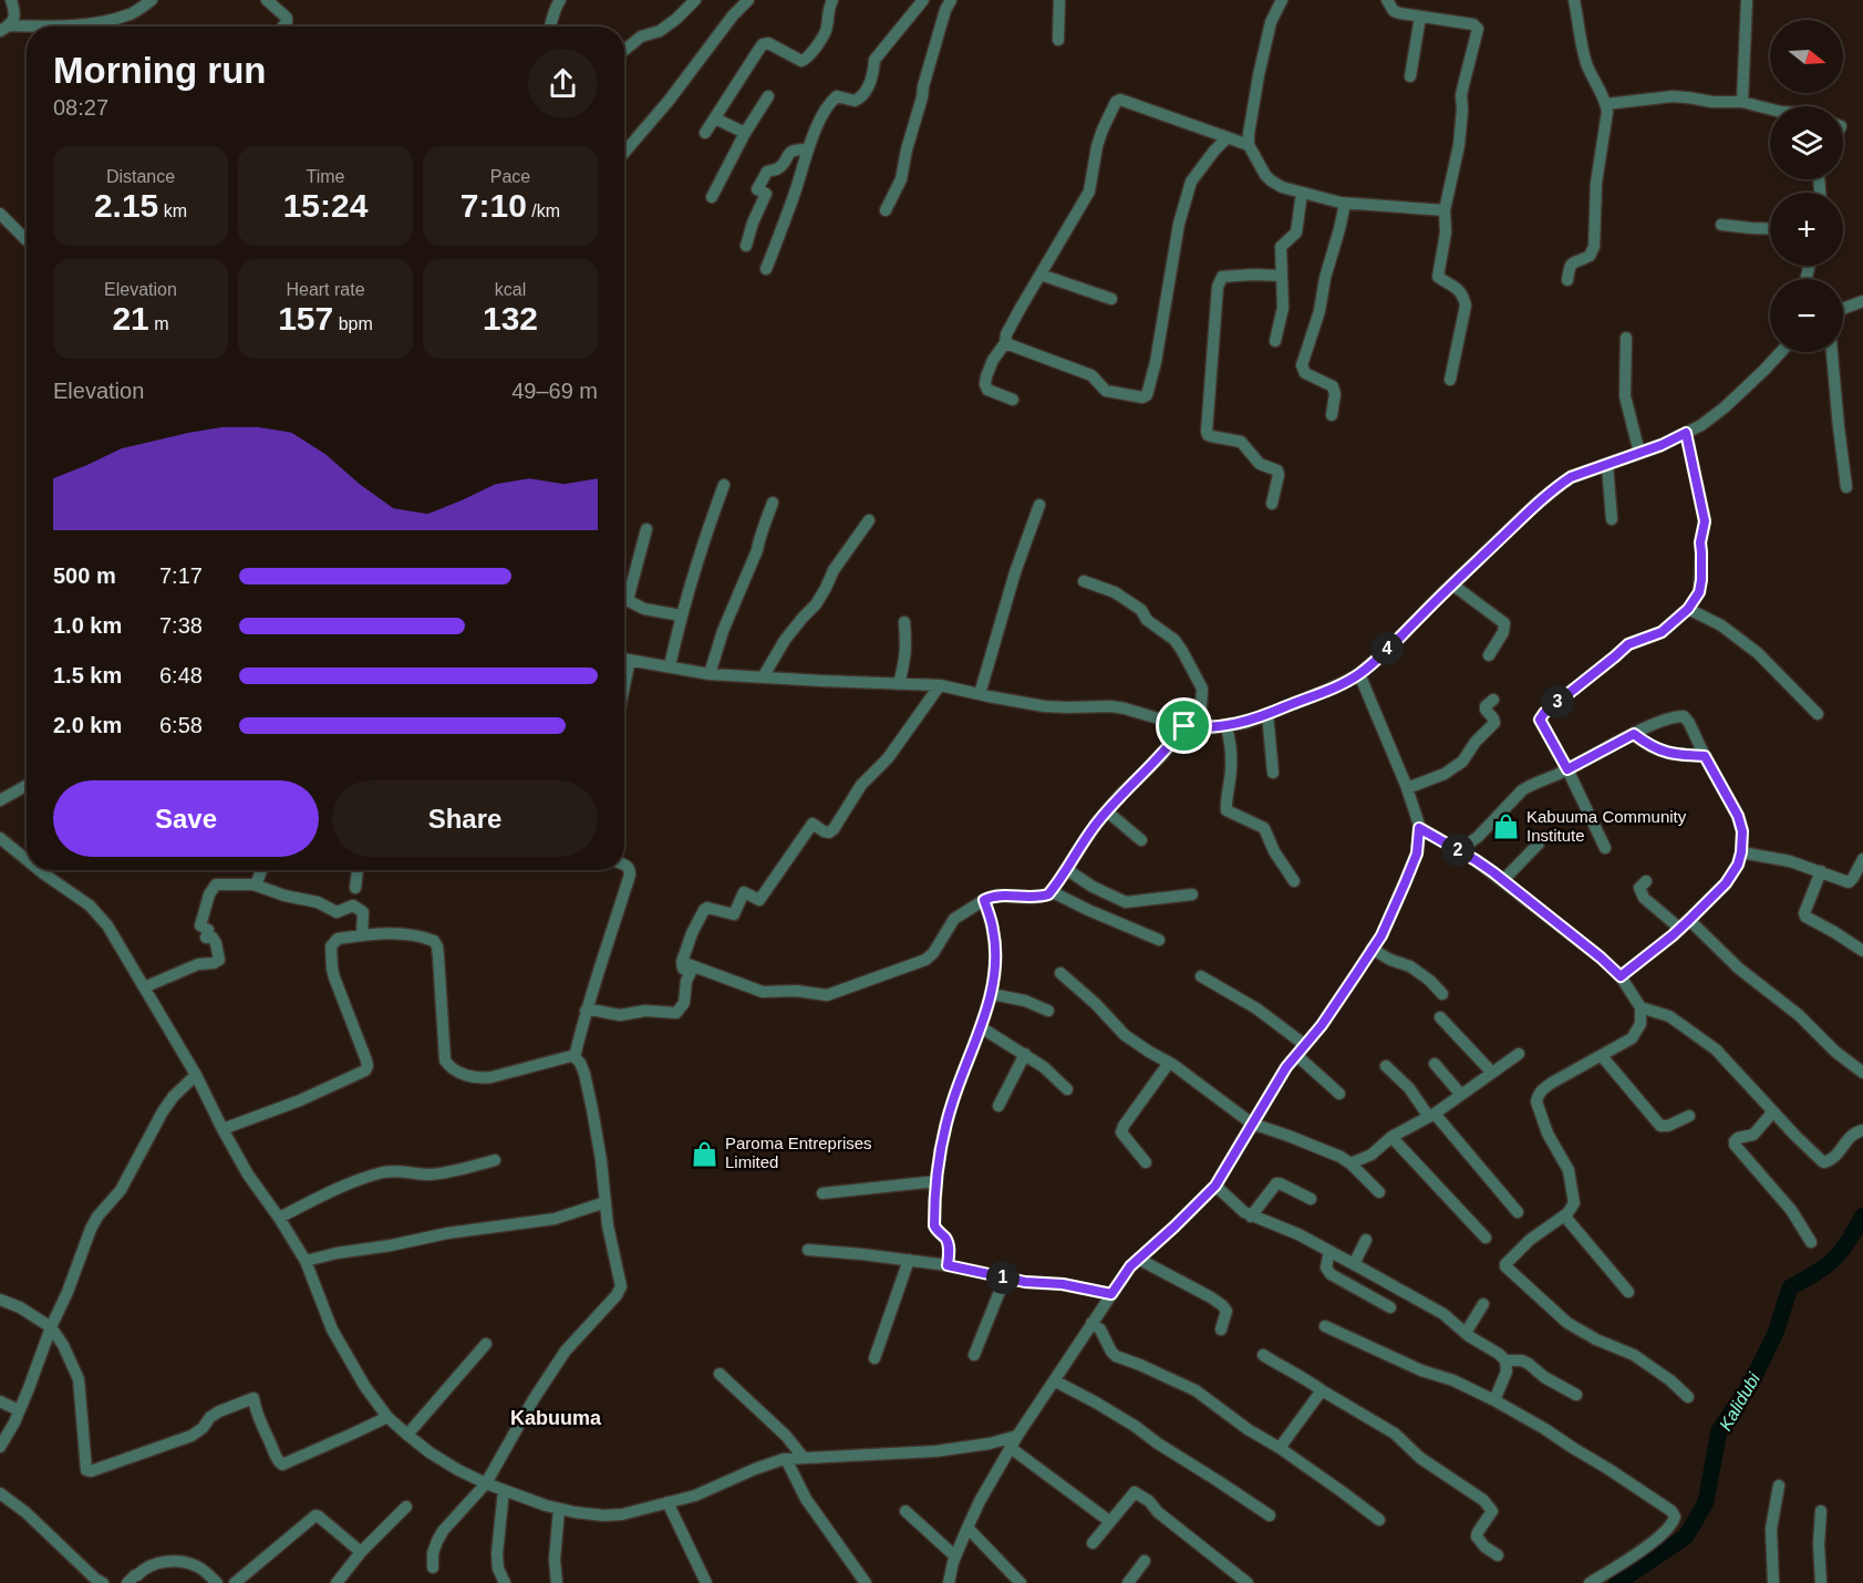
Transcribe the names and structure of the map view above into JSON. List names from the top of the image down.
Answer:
{
  "districts": ["Kabuuma"],
  "water": ["Kalidubi"],
  "places": {
    "shop": ["Kabuuma Community Institute", "Paroma Entreprises Limited"]
  },
  "north": "right",
  "page": {
    "map_buttons": ["+", "−"],
    "heading": ["Morning run", "08:27"],
    "stats": [
      ["Distance", "2.15 km"],
      ["Time", "15:24"],
      ["Pace", "7:10 /km"],
      ["Elevation", "21 m"],
      ["Heart rate", "157 bpm"],
      ["kcal", "132"]
    ],
    "chart": ["Elevation", "49–69 m"],
    "list": [
      {
        "name": "500 m",
        "note": "7:17"
      },
      {
        "name": "1.0 km",
        "note": "7:38"
      },
      {
        "name": "1.5 km",
        "note": "6:48"
      },
      {
        "name": "2.0 km",
        "note": "6:58"
      }
    ],
    "pins": [
      "4",
      "3",
      "2",
      "1"
    ],
    "buttons": ["Save", "Share"]
  }
}
